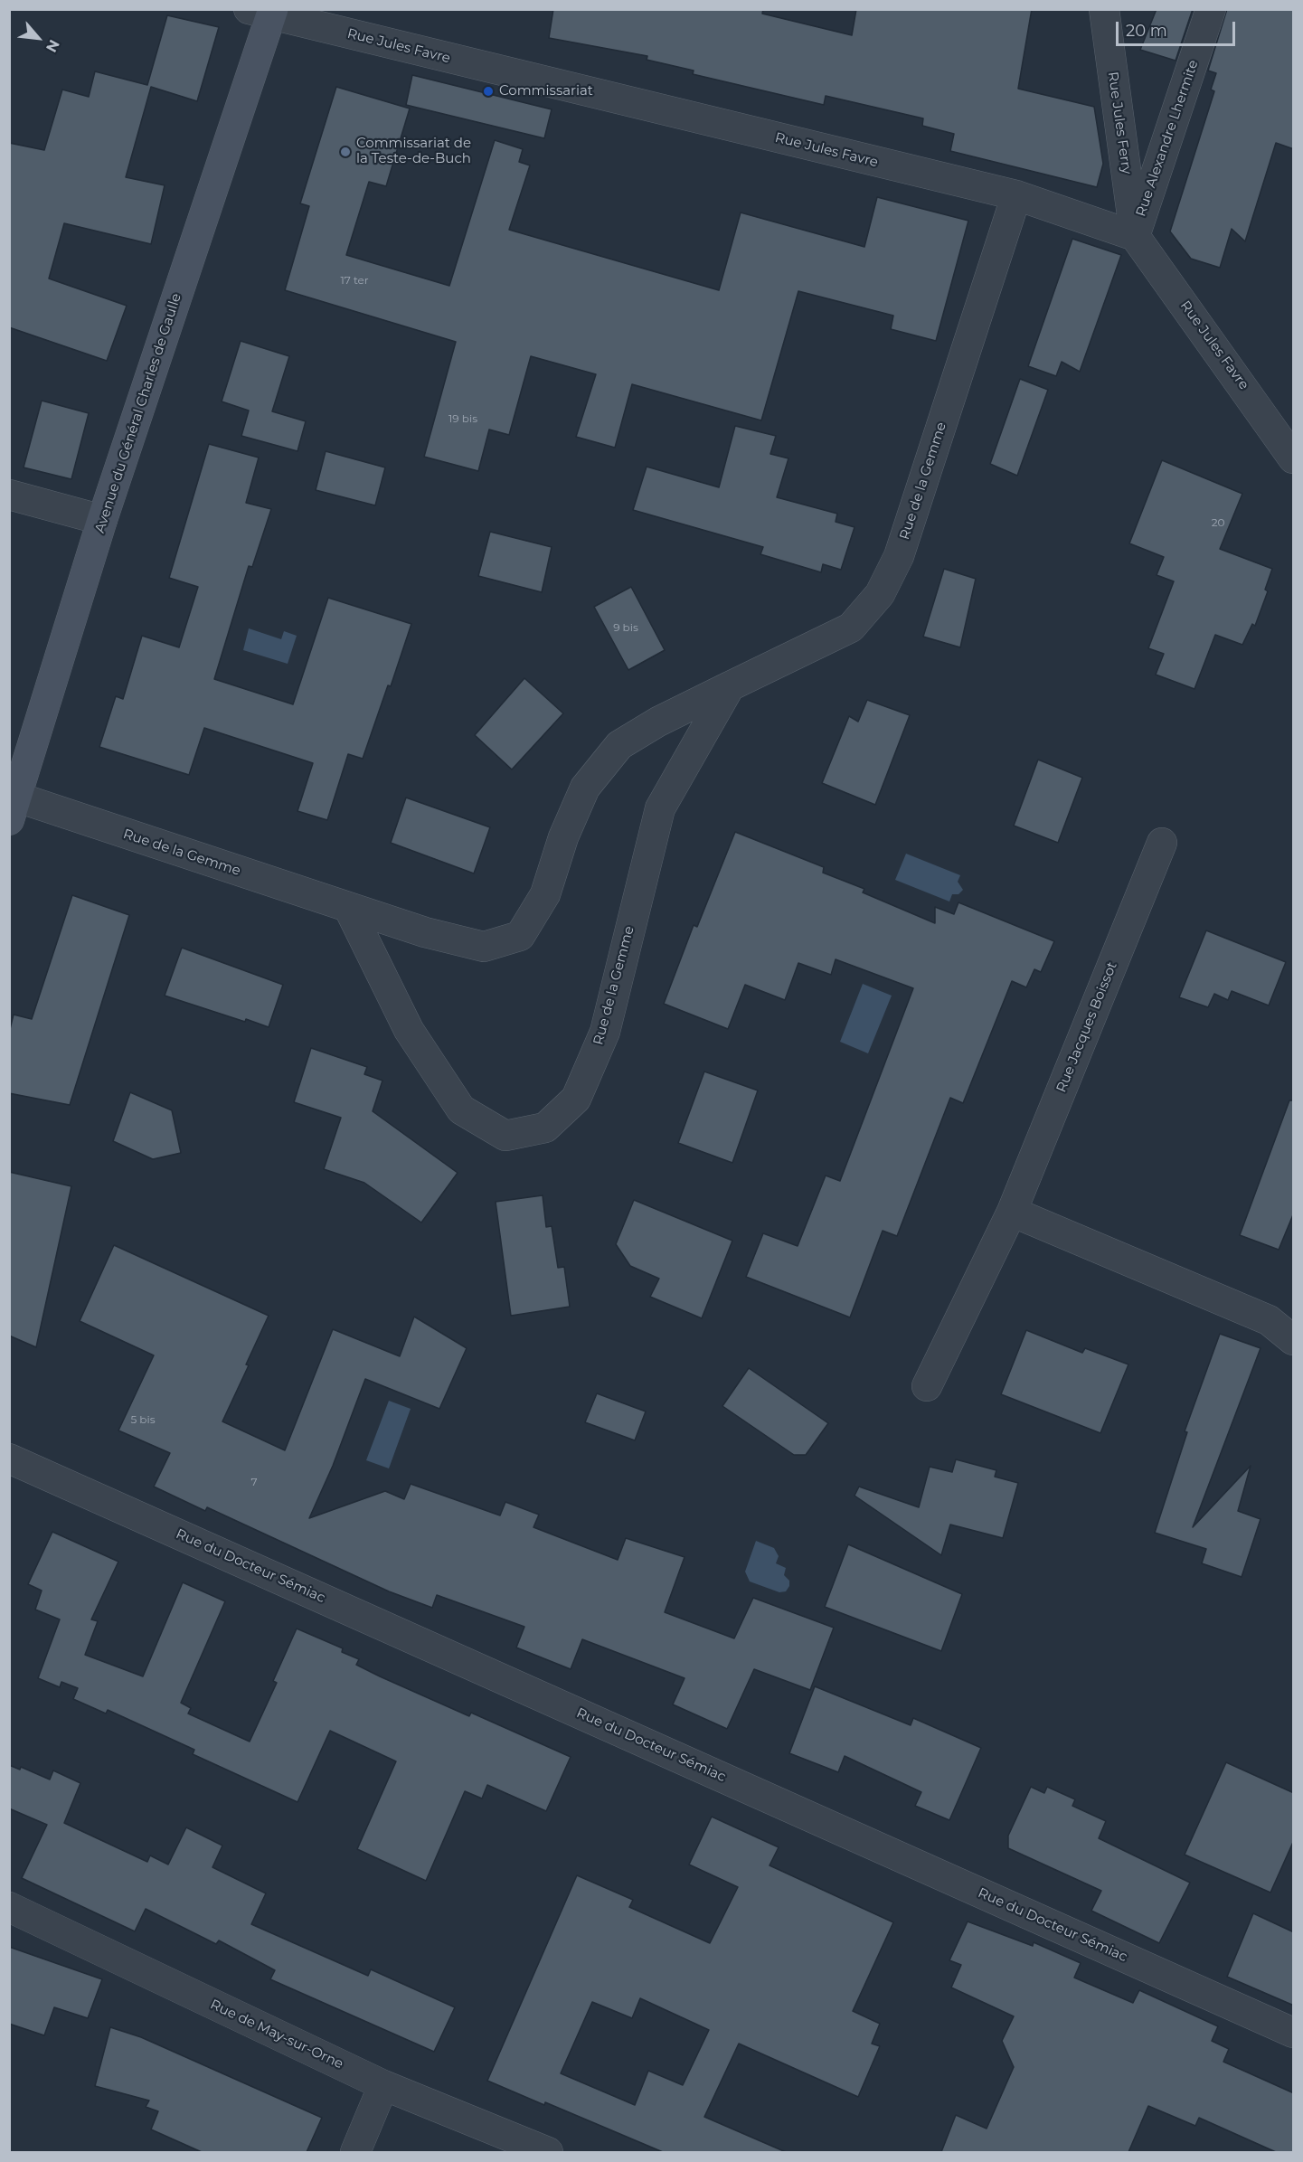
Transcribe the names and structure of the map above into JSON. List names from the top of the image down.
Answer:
{
  "streets": {
    "street": [
      "Rue Jules Favre",
      "Rue Jules Ferry",
      "Rue Alexandre Lhermite",
      "Avenue du Général Charles de Gaulle",
      "Rue de la Gemme",
      "Rue Jacques Boissot",
      "Rue du Docteur Sémiac",
      "Rue de May-sur-Orne"
    ]
  },
  "crossings": [
    ["Rue Jules Favre", "Rue Jules Ferry"],
    ["Rue Jules Favre", "Rue Alexandre Lhermite"],
    ["Rue Jules Favre", "Avenue du Général Charles de Gaulle"],
    ["Rue Jules Favre", "Rue de la Gemme"],
    ["Rue Jules Ferry", "Rue Alexandre Lhermite"],
    ["Avenue du Général Charles de Gaulle", "Rue de la Gemme"]
  ],
  "places": ["Commissariat", "Commissariat de la Teste-de-Buch"],
  "house_numbers": [
    "17 ter",
    "19 bis",
    "20",
    "9 bis",
    "5 bis",
    "7"
  ],
  "scale_bar": "20 m",
  "north": "bottom right"
}
